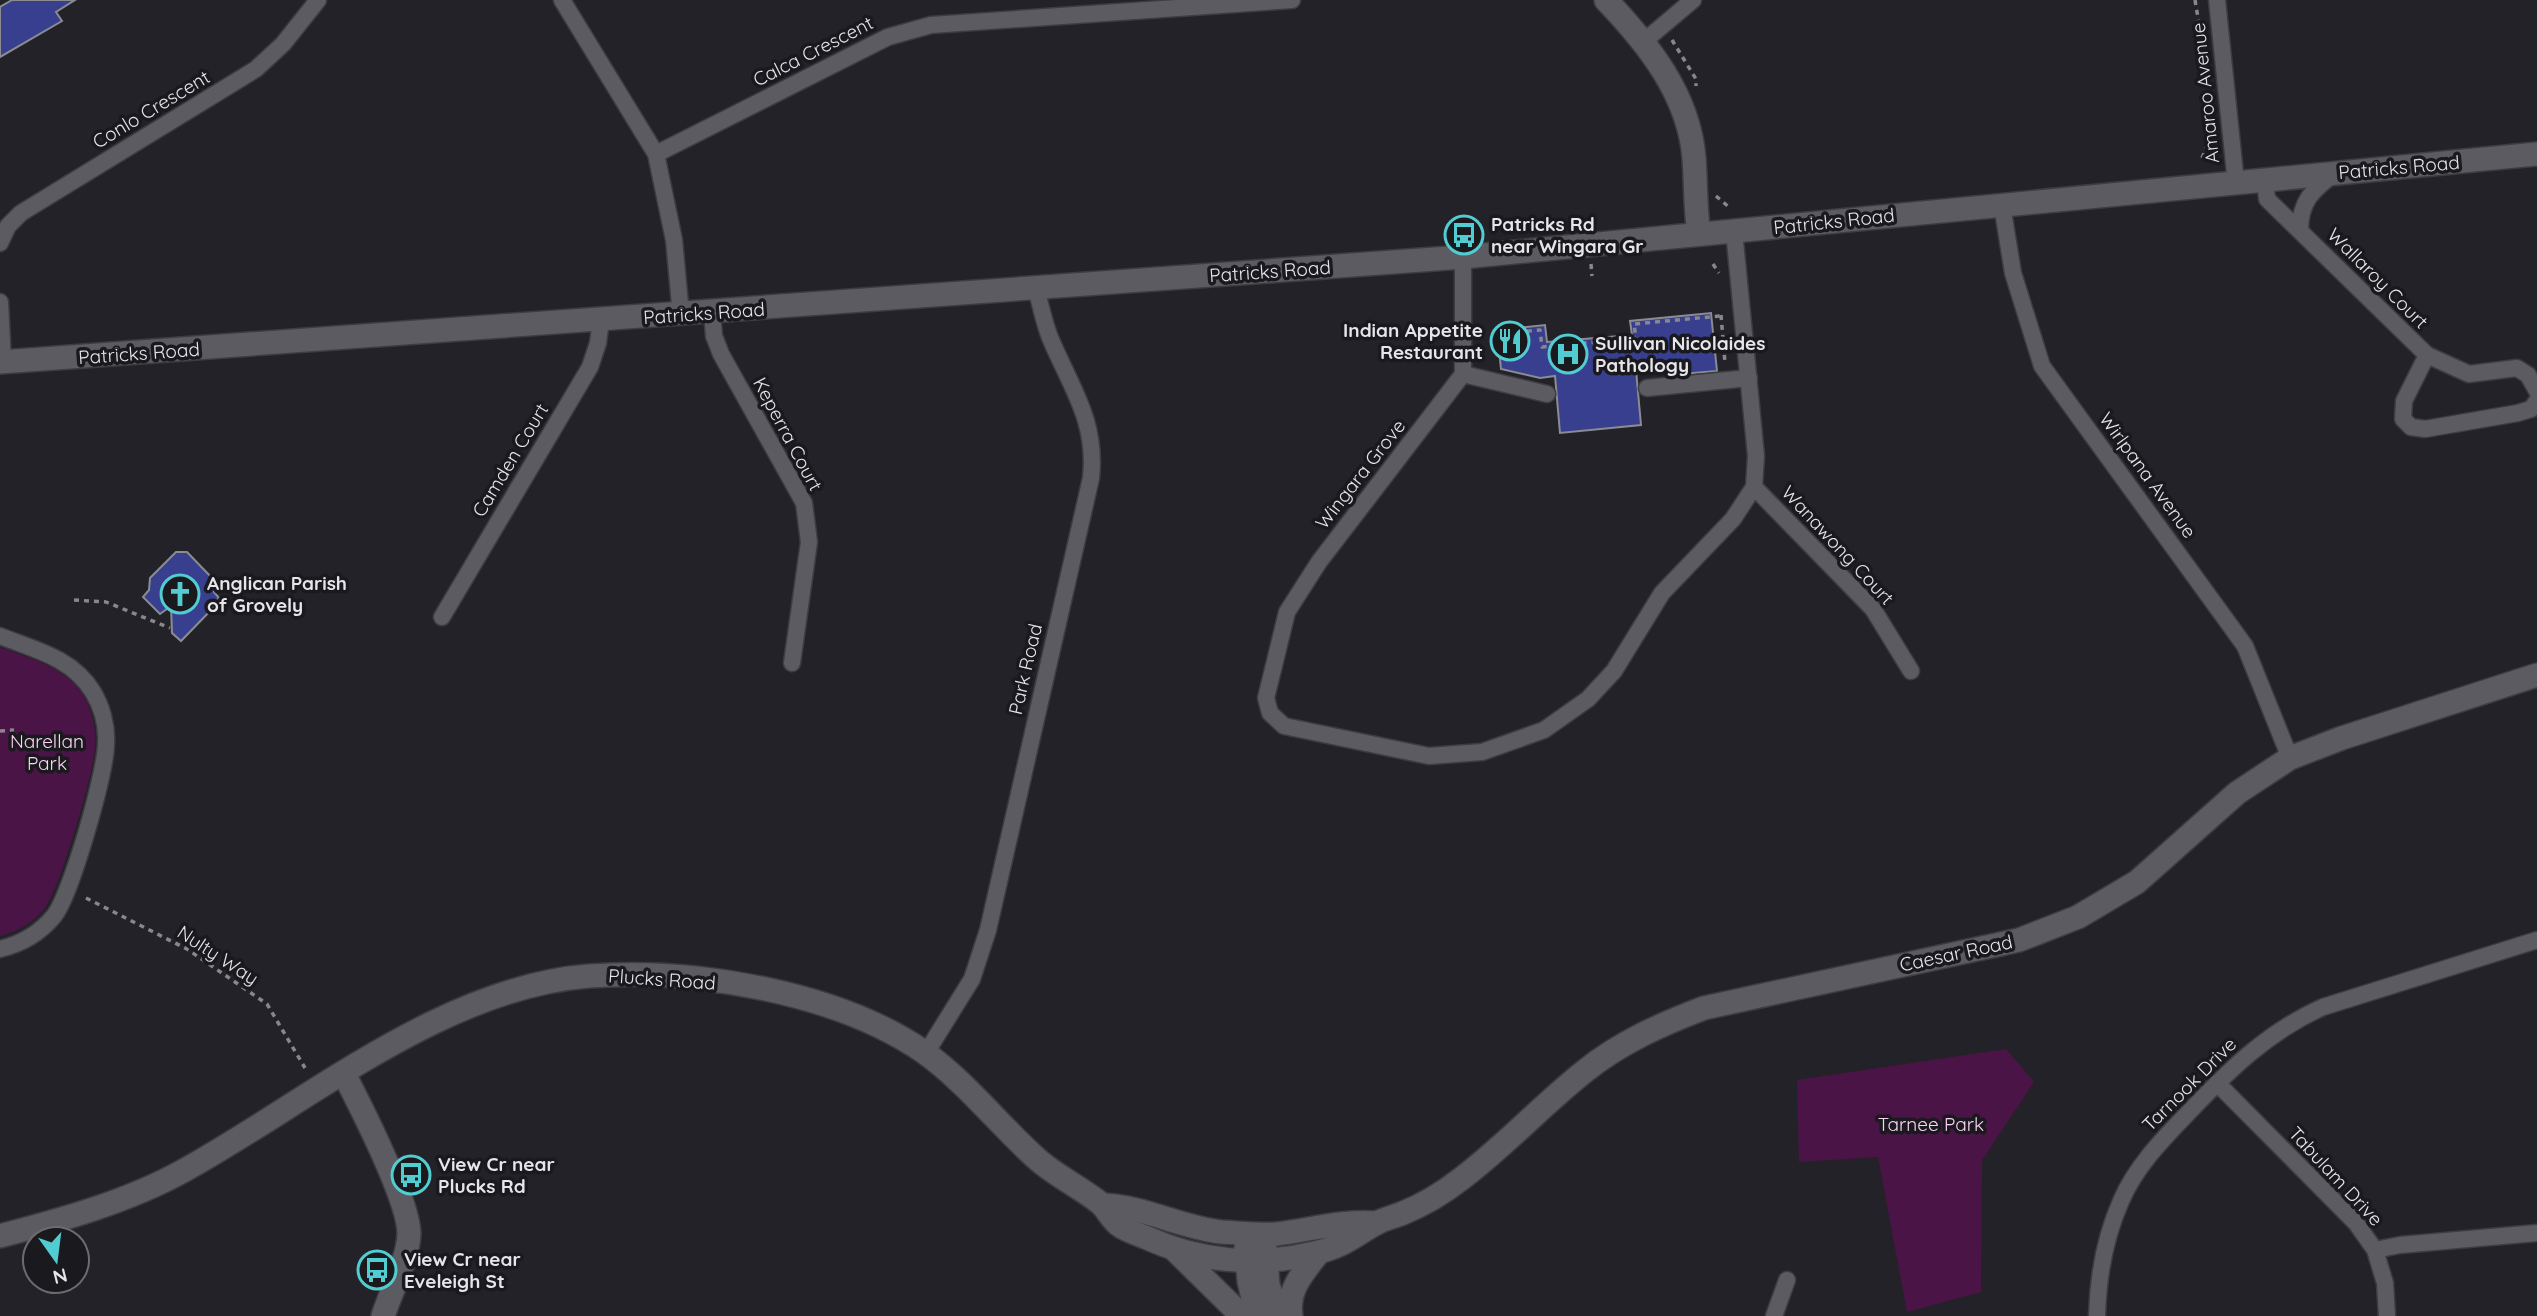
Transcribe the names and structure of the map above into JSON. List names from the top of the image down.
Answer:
{
  "streets": {
    "street": [
      "Calca Crescent",
      "Amaroo Avenue",
      "Conlo Crescent",
      "Patricks Road",
      "Wallaroy Court",
      "Keperra Court",
      "Camden Court",
      "Wingara Grove",
      "Wirlpana Avenue",
      "Wanawong Court",
      "Park Road",
      "Caesar Road",
      "Plucks Road",
      "Tarnook Drive",
      "Tabulam Drive"
    ],
    "path": ["Nulty Way"]
  },
  "crossings": [
    ["Amaroo Avenue", "Patricks Road"],
    ["Patricks Road", "Wallaroy Court"],
    ["Patricks Road", "Keperra Court"],
    ["Patricks Road", "Camden Court"],
    ["Patricks Road", "Wirlpana Avenue"],
    ["Patricks Road", "Park Road"],
    ["Wingara Grove", "Wanawong Court"],
    ["Wirlpana Avenue", "Caesar Road"],
    ["Park Road", "Plucks Road"],
    ["Caesar Road", "Plucks Road"],
    ["Tarnook Drive", "Tabulam Drive"]
  ],
  "parks": ["Narellan Park", "Tarnee Park"],
  "places": {
    "bus stop": ["Patricks Rd near Wingara Gr", "View Cr near Plucks Rd", "View Cr near Eveleigh St"],
    "restaurant": ["Indian Appetite Restaurant"],
    "hospital": ["Sullivan Nicolaides Pathology"],
    "church": ["Anglican Parish of Grovely"]
  },
  "north": "bottom"
}
